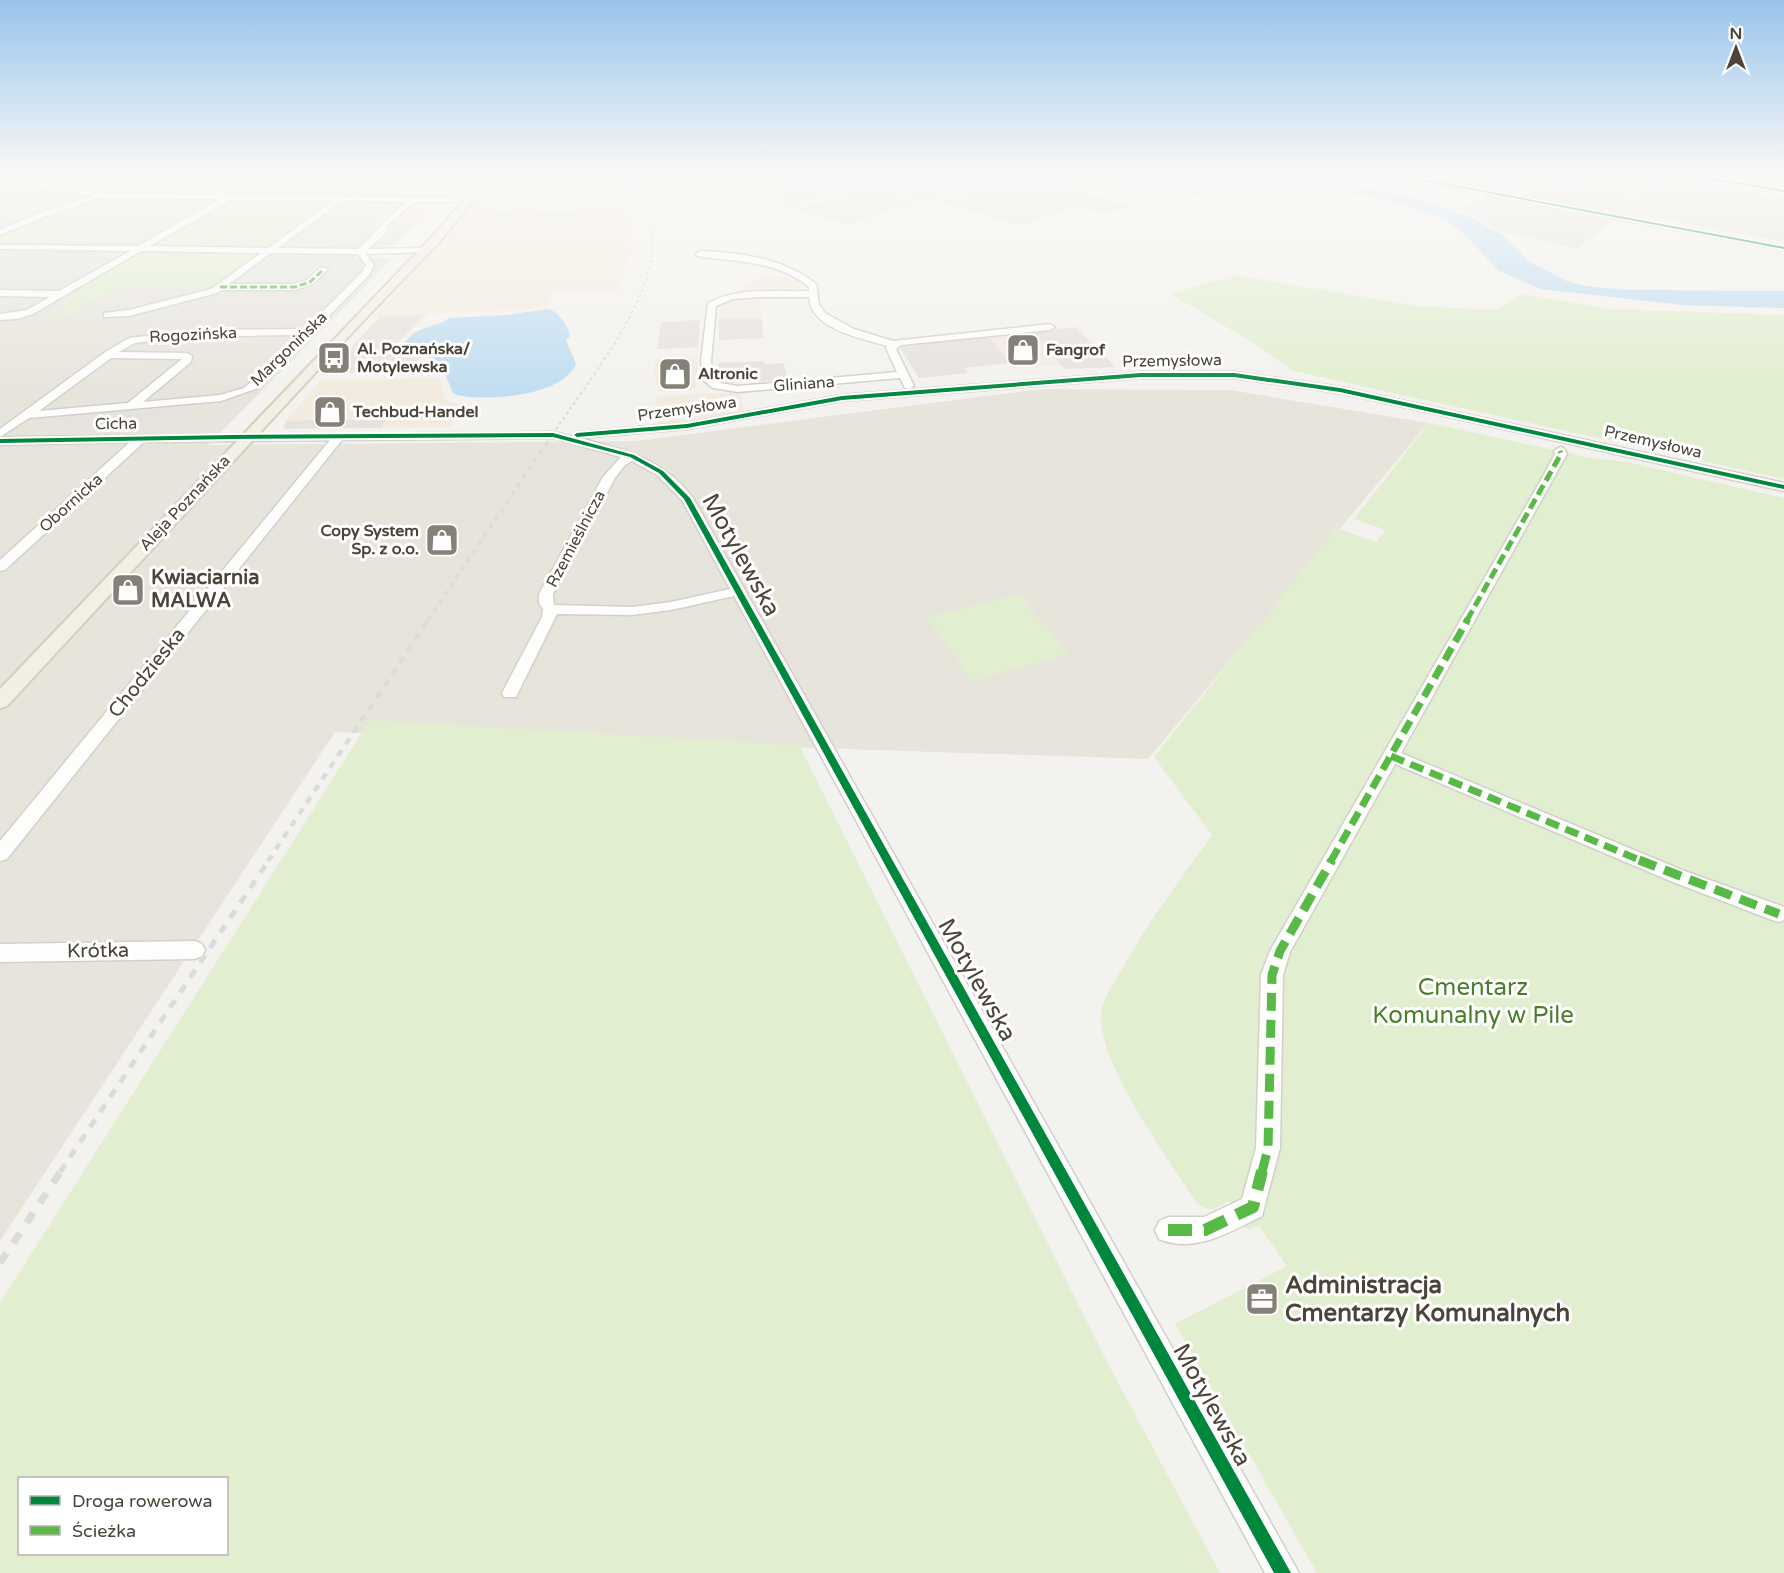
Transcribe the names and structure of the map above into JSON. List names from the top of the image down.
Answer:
{
  "streets": {
    "main road": ["Aleja Poznańska"],
    "street": [
      "Rogozińska",
      "Margonińska",
      "Przemysłowa",
      "Gliniana",
      "Cicha",
      "Obornicka",
      "Rzemieślnicza",
      "Motylewska",
      "Chodzieska",
      "Krótka"
    ]
  },
  "crossings": [
    ["Rogozińska", "Margonińska"],
    ["Przemysłowa", "Motylewska"],
    ["Cicha", "Obornicka"],
    ["Cicha", "Aleja Poznańska"],
    ["Cicha", "Motylewska"],
    ["Aleja Poznańska", "Motylewska"],
    ["Rzemieślnicza", "Motylewska"],
    ["Motylewska", "Chodzieska"]
  ],
  "parks": ["Cmentarz Komunalny w Pile"],
  "places": {
    "shop": [
      "Fangrof",
      "Altronic",
      "Techbud-Handel",
      "Copy System Sp. z o.o.",
      "Kwiaciarnia MALWA"
    ],
    "bus stop": ["Al. Poznańska/ Motylewska"],
    "office": ["Administracja Cmentarzy Komunalnych"]
  },
  "legend": ["Droga rowerowa", "Ścieżka"],
  "north": "top"
}
